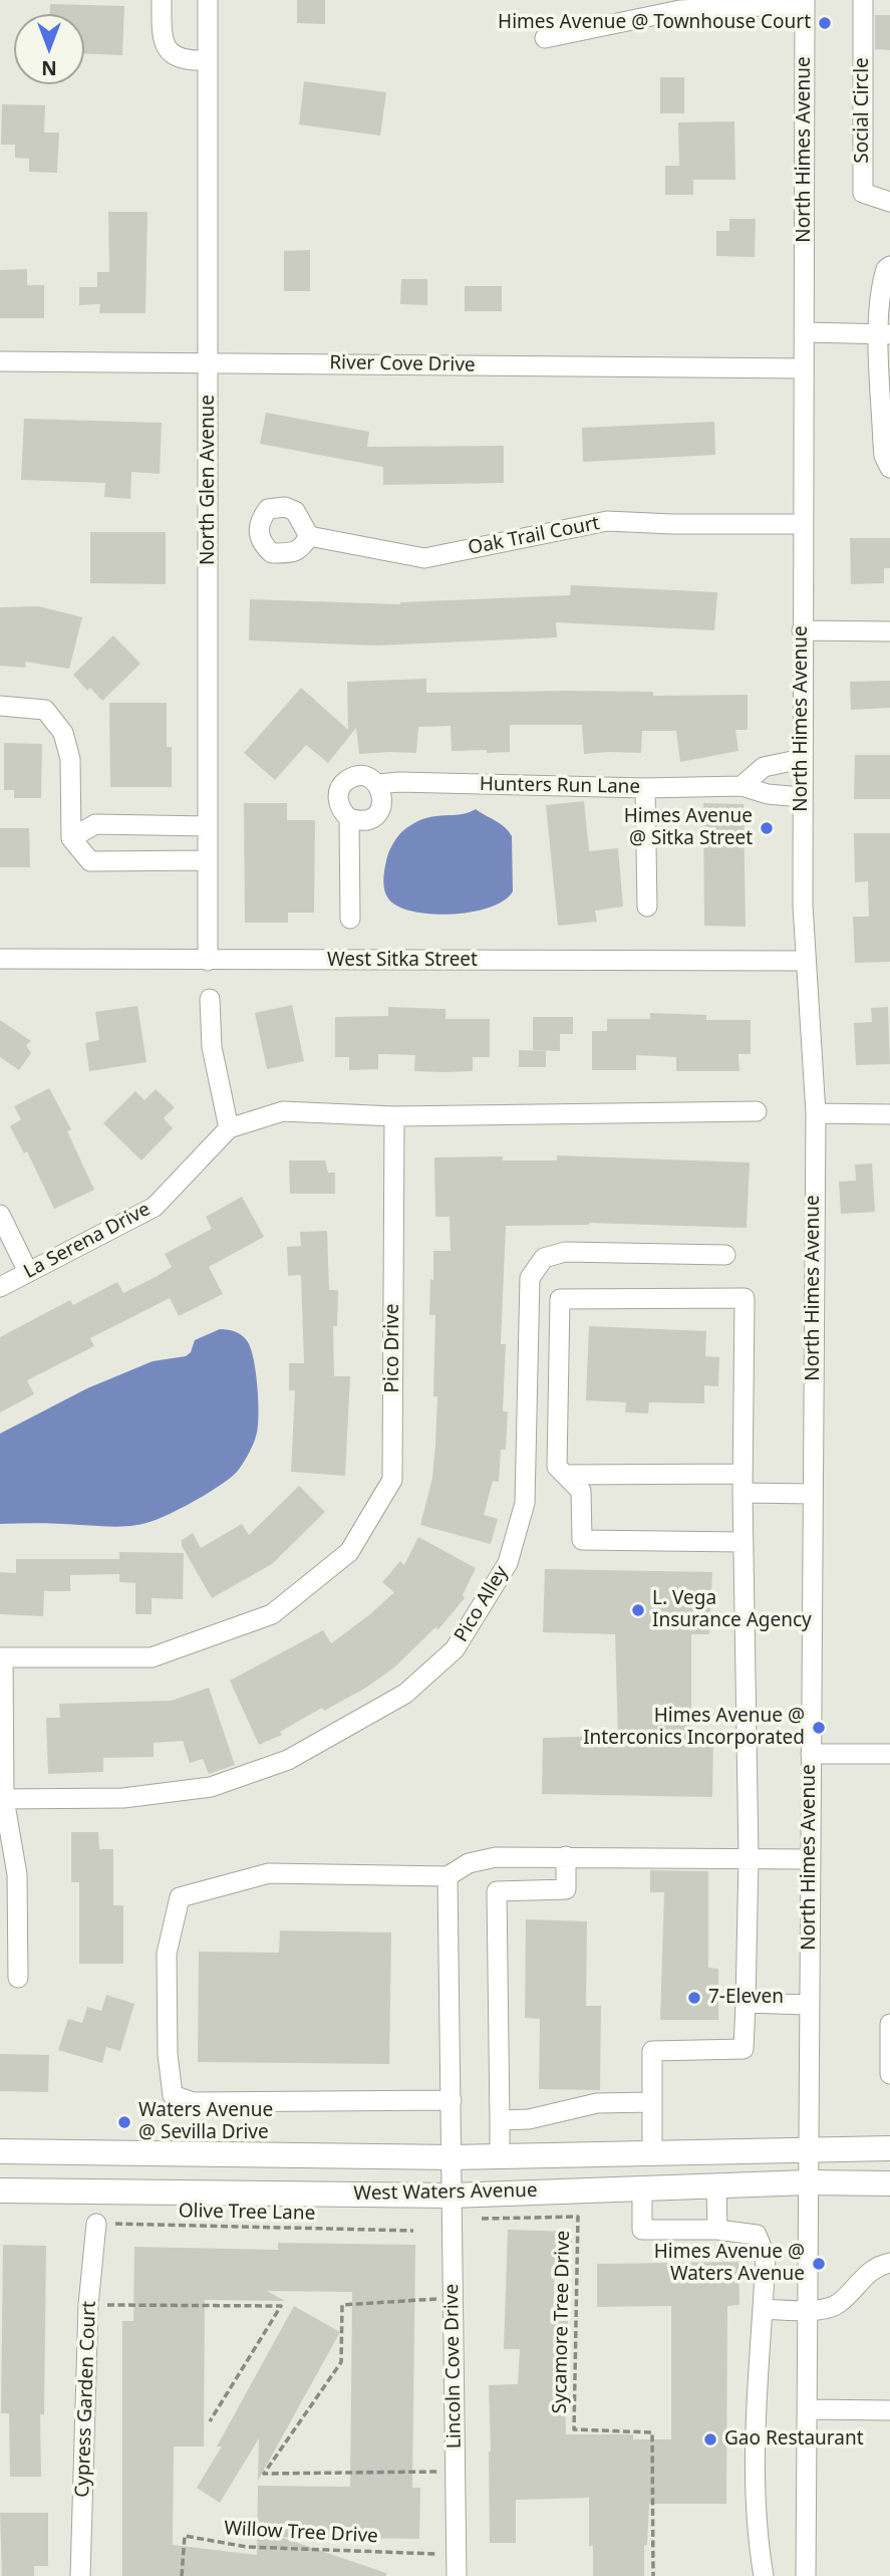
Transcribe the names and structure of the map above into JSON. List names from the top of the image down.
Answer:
{
  "streets": {
    "main road": ["West Waters Avenue"],
    "street": [
      "Social Circle",
      "North Himes Avenue",
      "River Cove Drive",
      "North Glen Avenue",
      "Oak Trail Court",
      "Hunters Run Lane",
      "West Sitka Street",
      "La Serena Drive",
      "Pico Drive",
      "Pico Alley",
      "Lincoln Cove Drive",
      "Cypress Garden Court"
    ],
    "path": ["Olive Tree Lane", "Sycamore Tree Drive", "Willow Tree Drive"]
  },
  "crossings": [
    ["North Himes Avenue", "River Cove Drive"],
    ["North Himes Avenue", "Oak Trail Court"],
    ["North Himes Avenue", "Hunters Run Lane"],
    ["North Himes Avenue", "West Sitka Street"],
    ["North Himes Avenue", "West Waters Avenue"],
    ["River Cove Drive", "North Glen Avenue"],
    ["North Glen Avenue", "West Sitka Street"],
    ["La Serena Drive", "Pico Drive"],
    ["West Waters Avenue", "Lincoln Cove Drive"],
    ["Lincoln Cove Drive", "Willow Tree Drive"]
  ],
  "places": [
    "Himes Avenue @ Townhouse Court",
    "Himes Avenue @ Sitka Street",
    "L. Vega Insurance Agency",
    "Himes Avenue @ Interconics Incorporated",
    "7-Eleven",
    "Waters Avenue @ Sevilla Drive",
    "Himes Avenue @ Waters Avenue",
    "Gao Restaurant"
  ],
  "north": "bottom"
}
